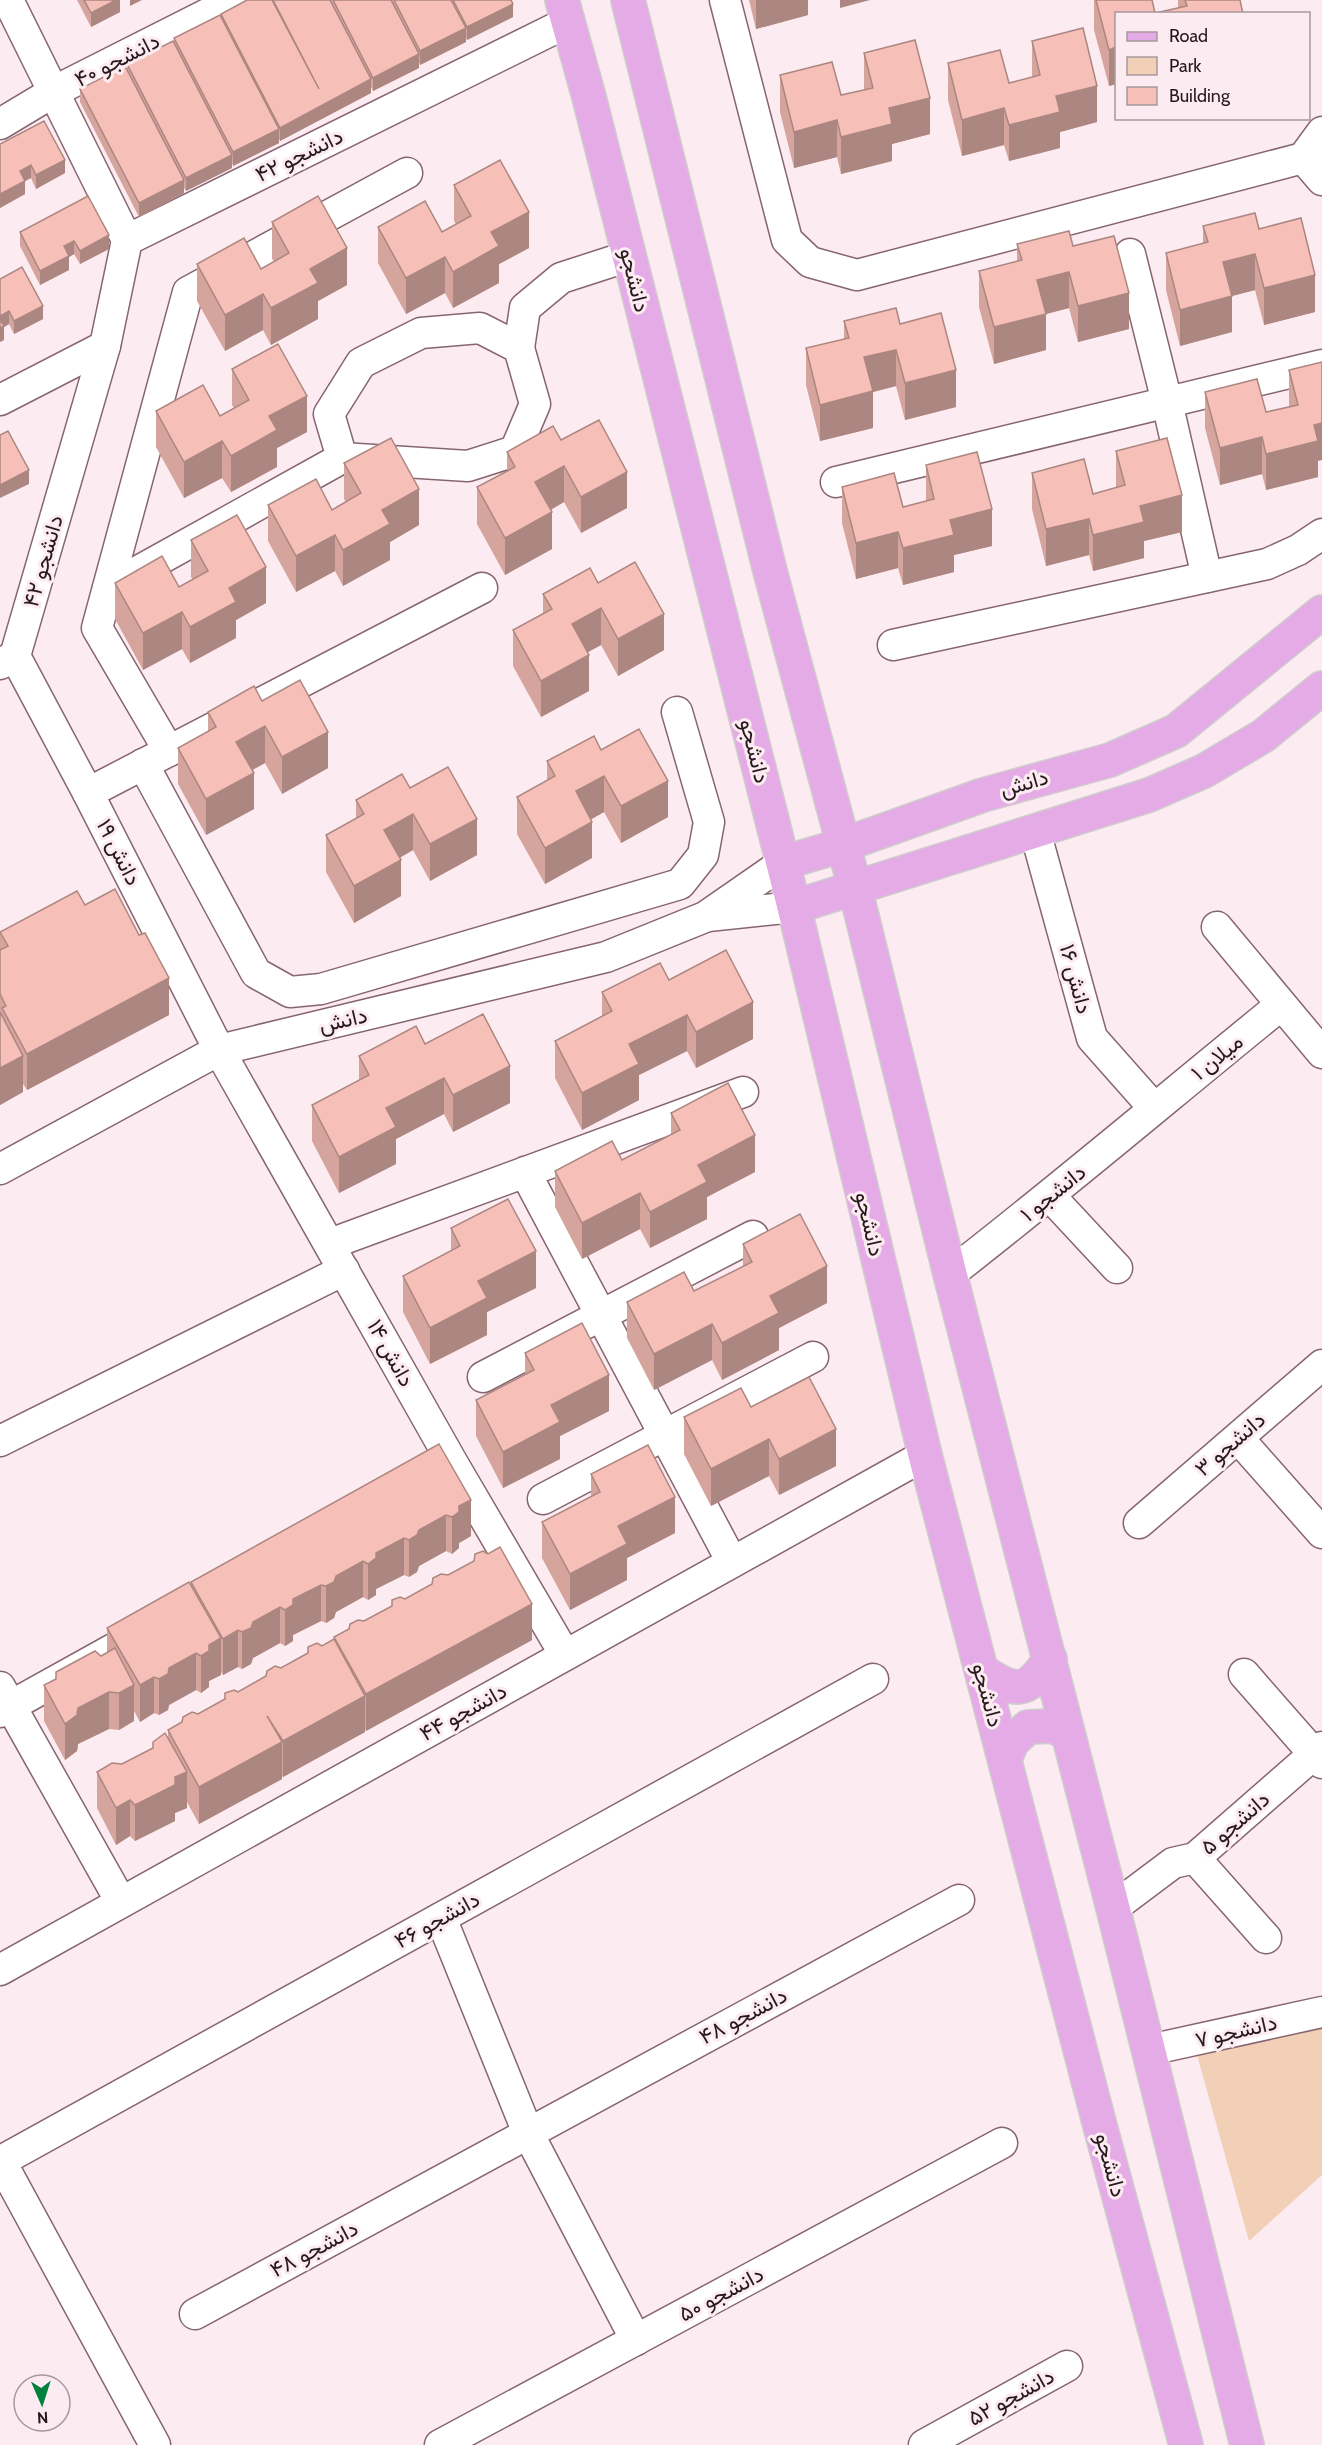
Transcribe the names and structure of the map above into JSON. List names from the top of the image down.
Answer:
{
  "streets": {
    "main road": ["دانشجو", "دانش"],
    "street": [
      "دانشجو ۴۰",
      "دانشجو ۴۲",
      "دانش ۱۹",
      "دانش ۱۶",
      "میلان ۱",
      "دانشجو ۱",
      "دانش ۱۴",
      "دانشجو ۳",
      "دانشجو ۴۴",
      "دانشجو ۵",
      "دانشجو ۴۶",
      "دانشجو ۴۸",
      "دانشجو ۷",
      "دانشجو ۵۰",
      "دانشجو ۵۲"
    ]
  },
  "crossings": [
    ["دانشجو ۴۲", "دانشجو"],
    ["دانشجو ۴۲", "دانش ۱۹"],
    ["دانشجو", "دانش"],
    ["دانشجو", "دانشجو ۴۴"],
    ["دانش", "دانش ۱۹"],
    ["دانش", "دانش ۱۶"],
    ["دانش", "دانش ۱۴"],
    ["دانش ۱۹", "دانش ۱۴"],
    ["دانش ۱۶", "میلان ۱"],
    ["دانش ۱۶", "دانشجو ۱"],
    ["میلان ۱", "دانشجو ۱"],
    ["دانش ۱۴", "دانشجو ۴۴"]
  ],
  "legend": ["Road", "Park", "Building"],
  "north": "bottom"
}
